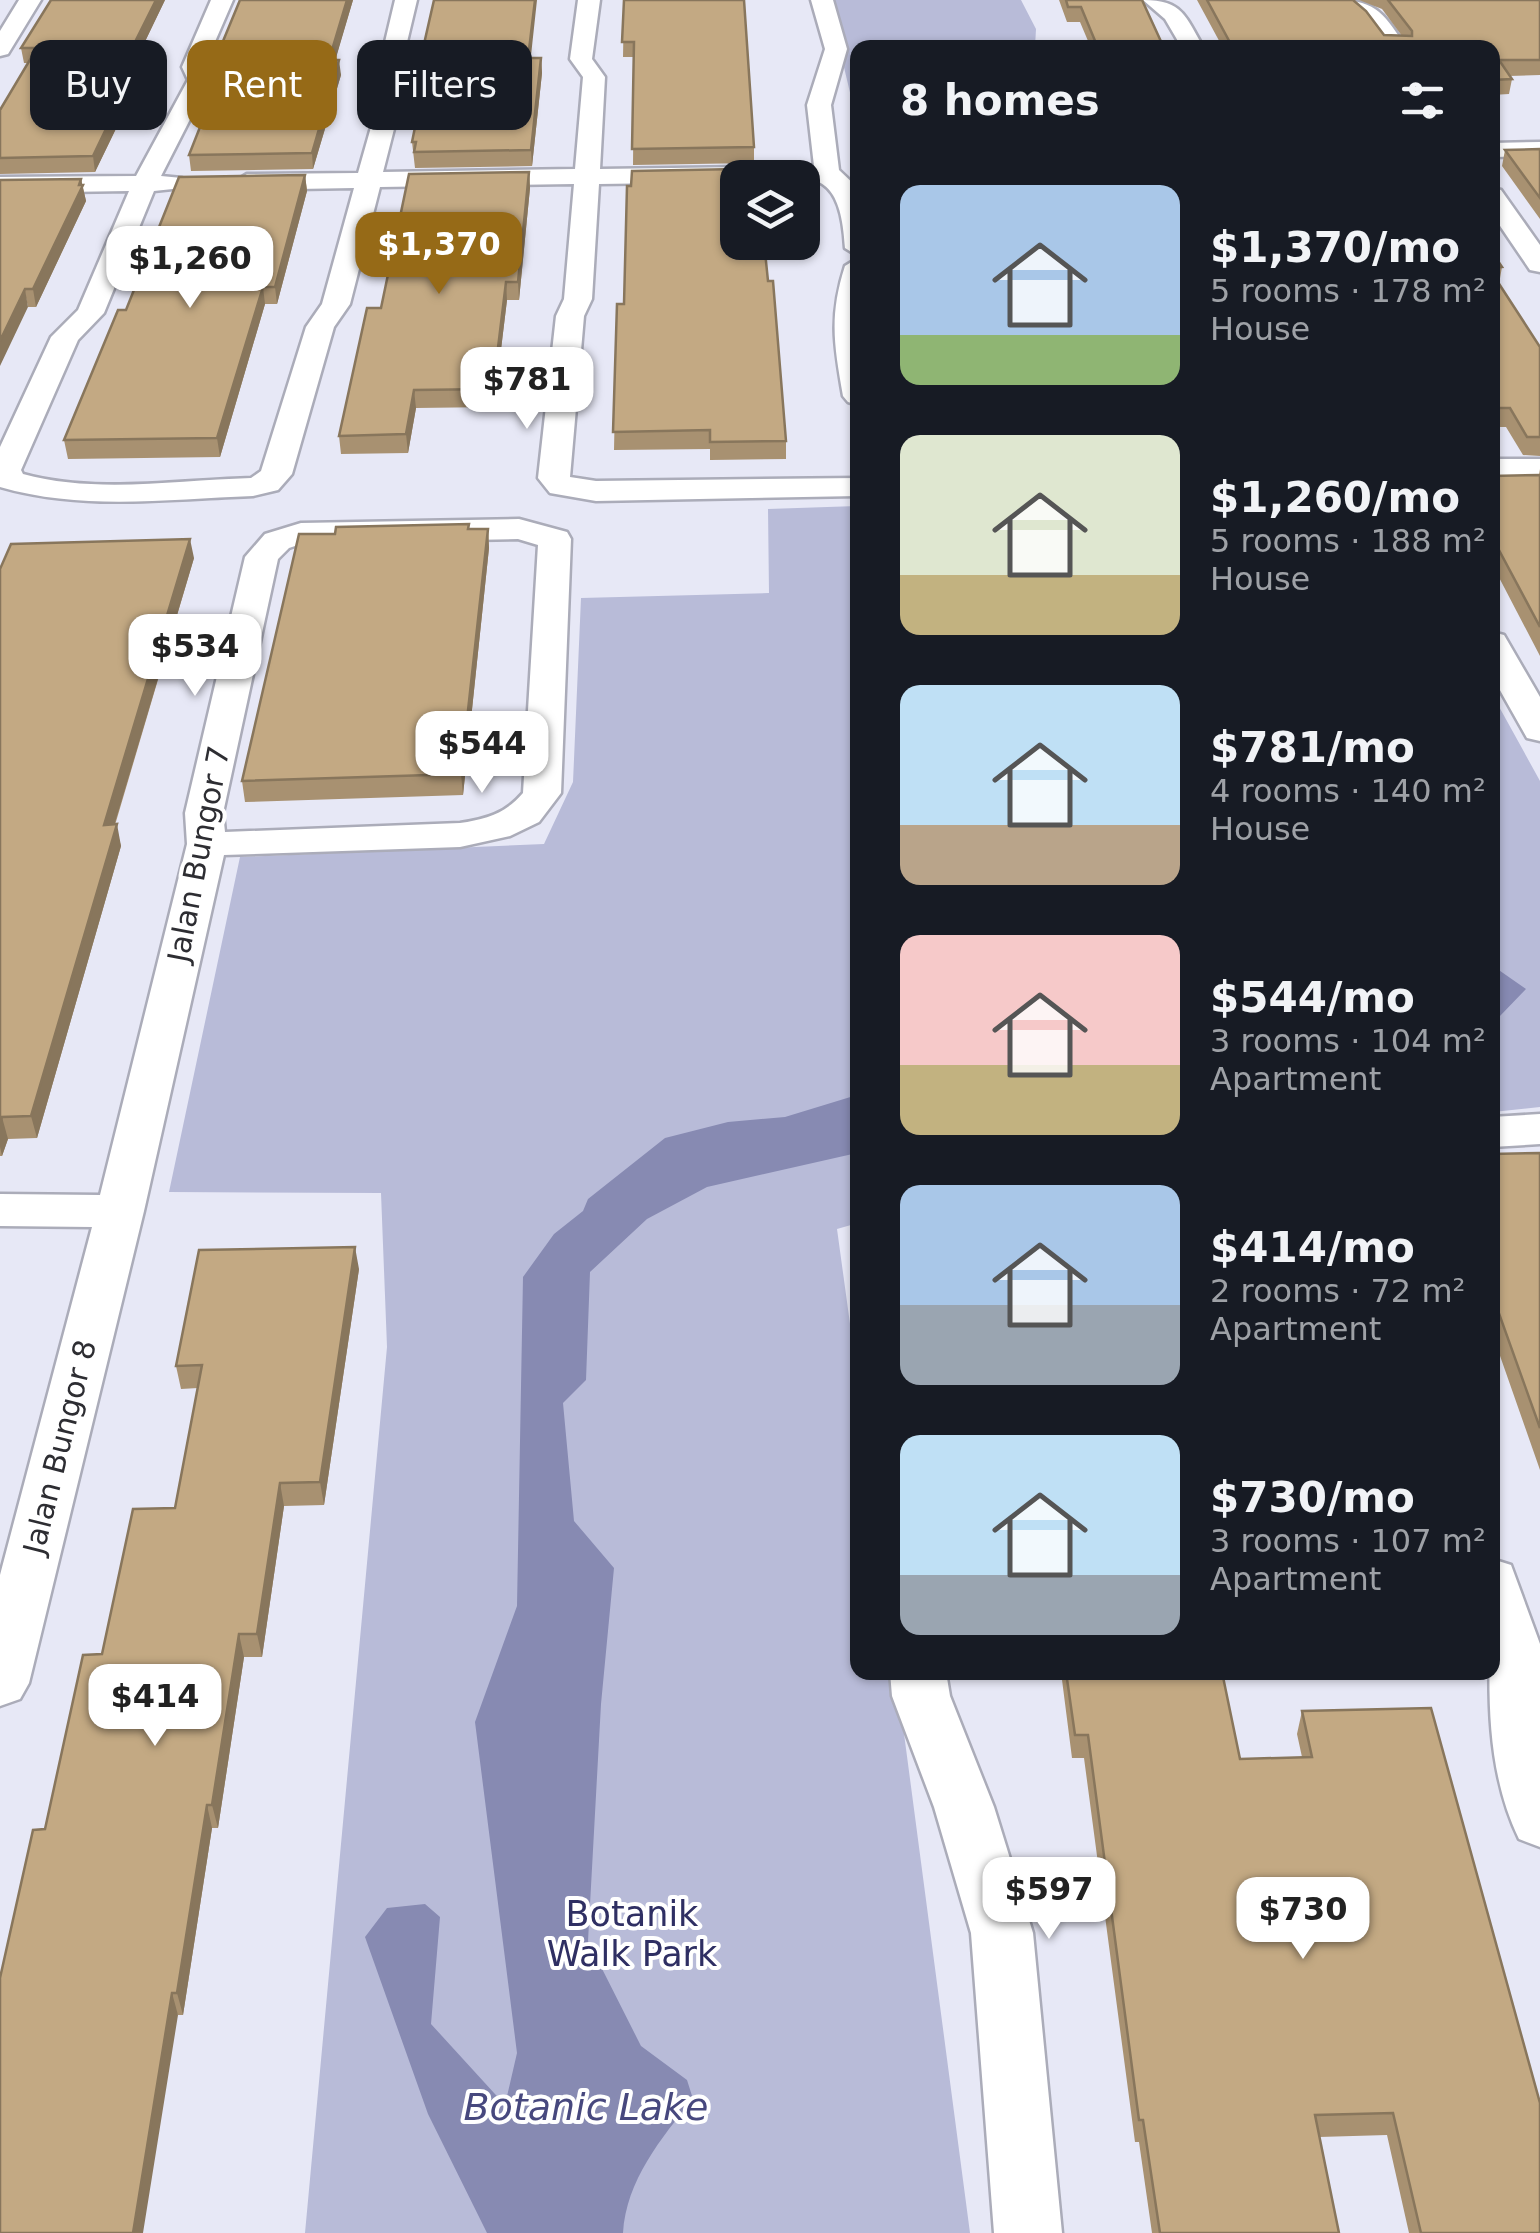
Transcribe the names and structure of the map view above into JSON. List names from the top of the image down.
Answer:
{
  "streets": {
    "street": ["Jalan Bungor 7", "Jalan Bungor 8"]
  },
  "crossings": [
    ["Jalan Bungor 7", "Jalan Bungor 8"]
  ],
  "water": ["Botanic Lake"],
  "parks": ["Botanik Walk Park"],
  "page": {
    "chip": ["Buy", "Rent", "Filters"],
    "heading": "8 homes",
    "list": [
      {
        "name": "$1,370/mo",
        "note": "5 rooms · 178 m² · House"
      },
      {
        "name": "$1,260/mo",
        "note": "5 rooms · 188 m² · House"
      },
      {
        "name": "$781/mo",
        "note": "4 rooms · 140 m² · House"
      },
      {
        "name": "$544/mo",
        "note": "3 rooms · 104 m² · Apartment"
      },
      {
        "name": "$414/mo",
        "note": "2 rooms · 72 m² · Apartment"
      },
      {
        "name": "$730/mo",
        "note": "3 rooms · 107 m² · Apartment"
      }
    ],
    "price": [
      "$1,370",
      "$1,260",
      "$781",
      "$534",
      "$544",
      "$414",
      "$597",
      "$730"
    ]
  }
}
